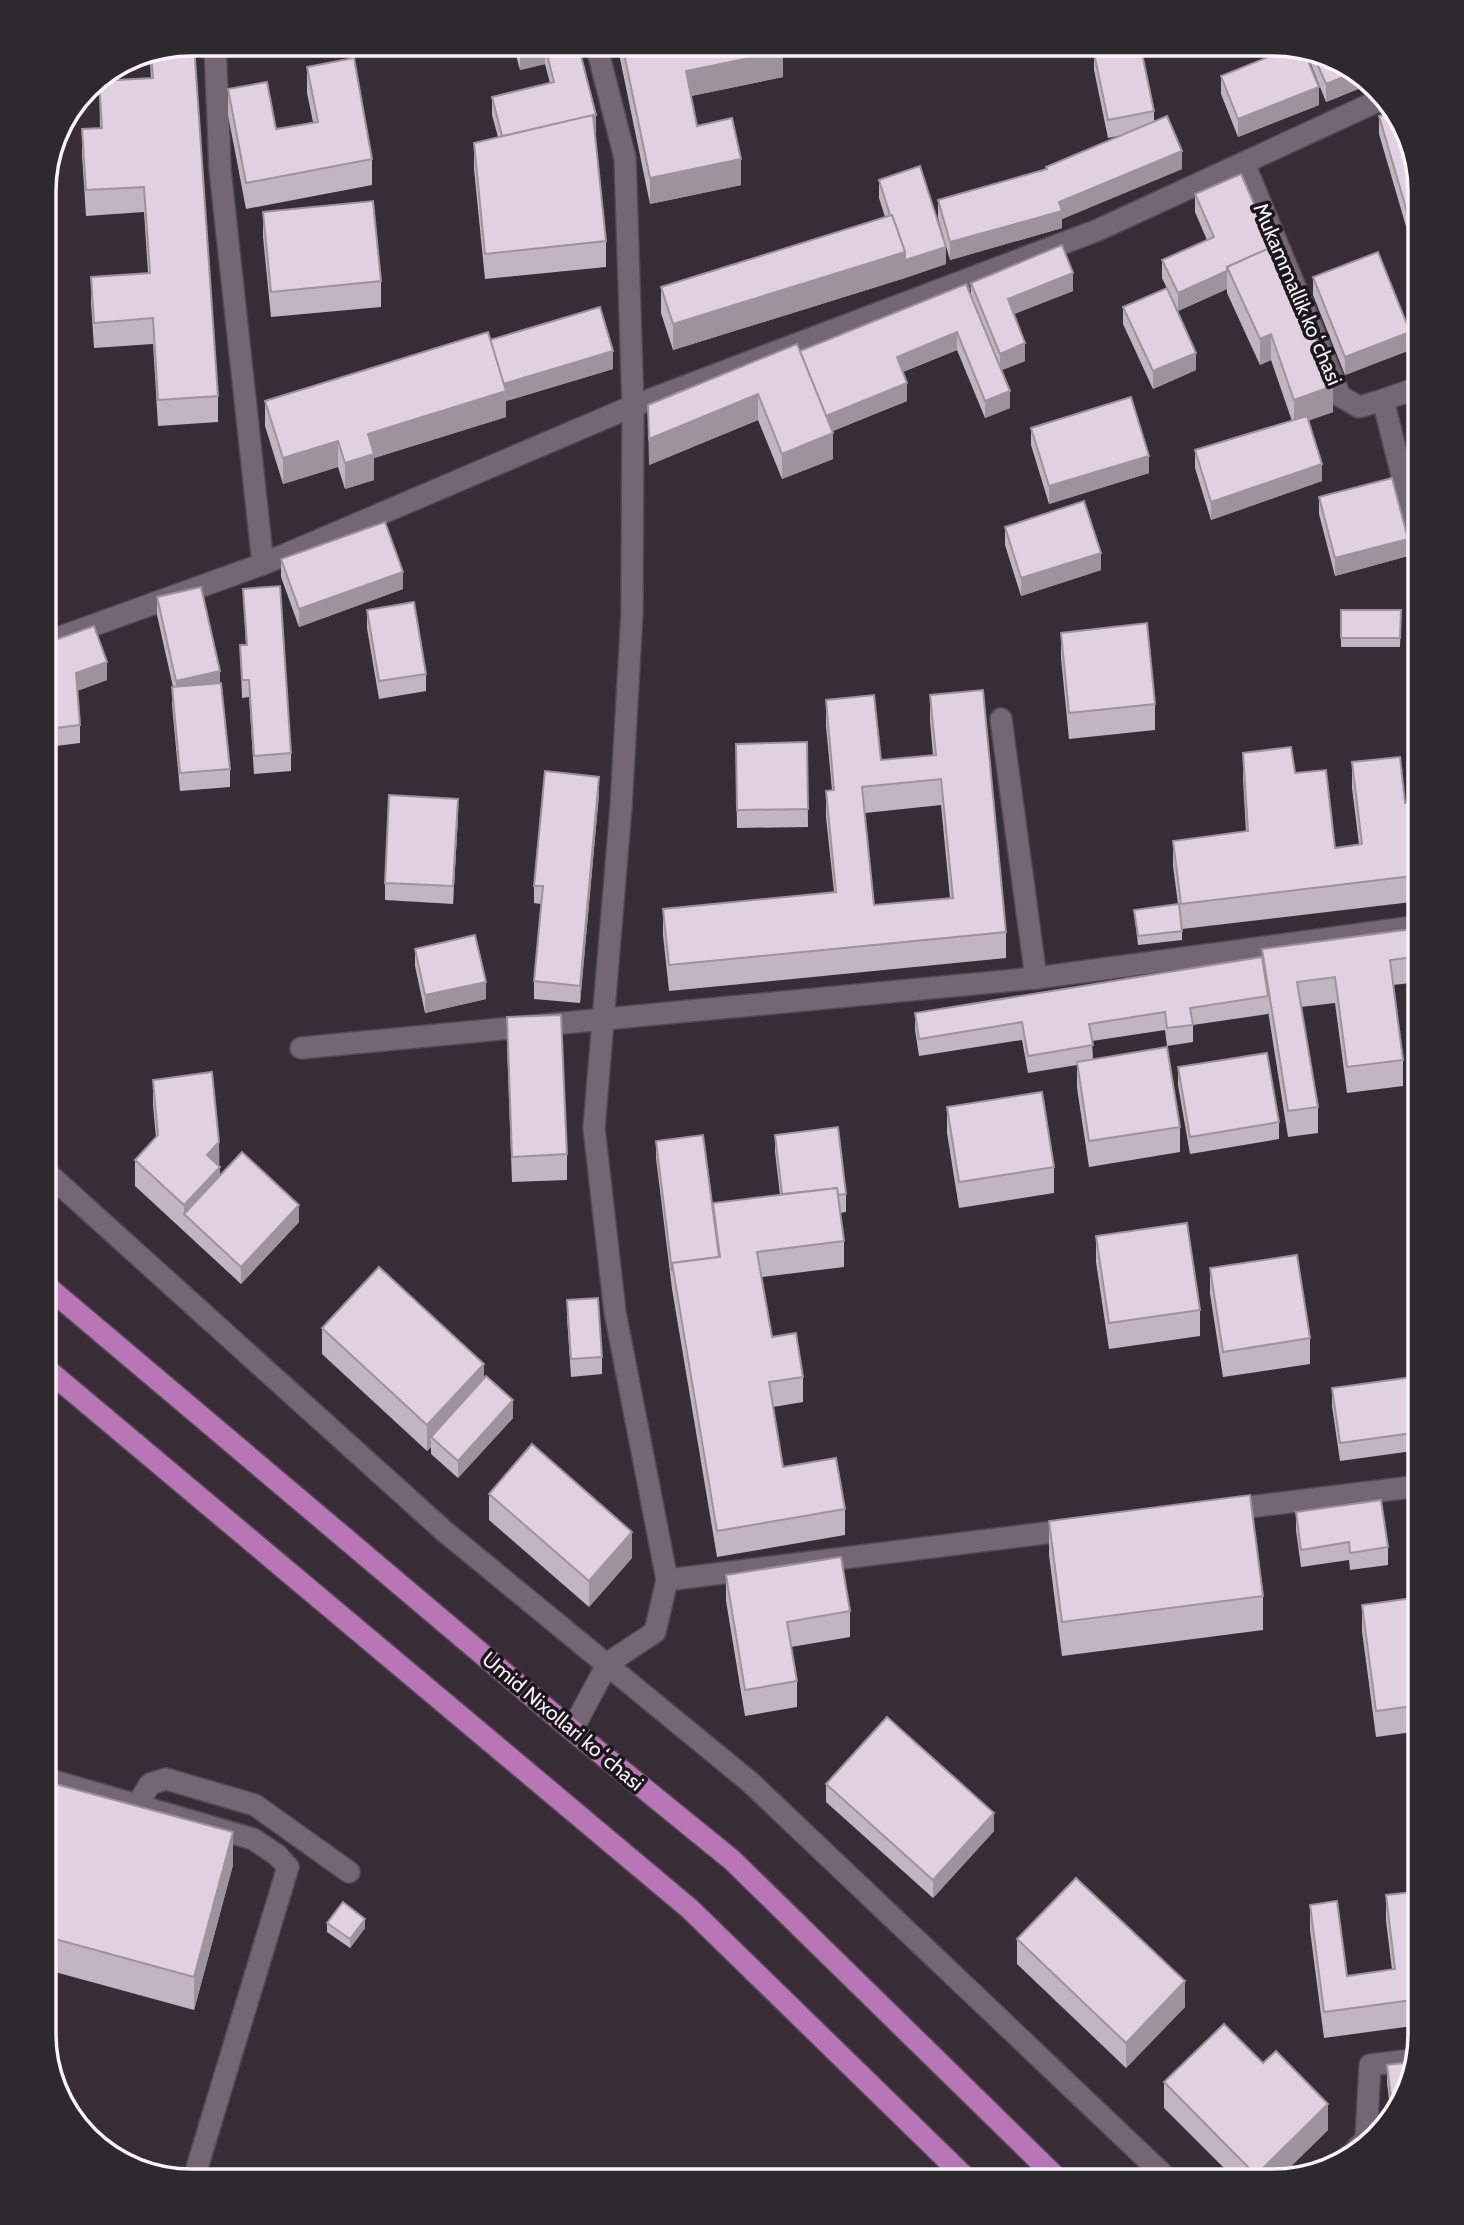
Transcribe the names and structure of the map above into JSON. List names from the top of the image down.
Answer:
{
  "streets": {
    "main road": ["Umid Nixollari koʻchasi"],
    "street": ["Mukammallik koʻchasi"]
  }
}
